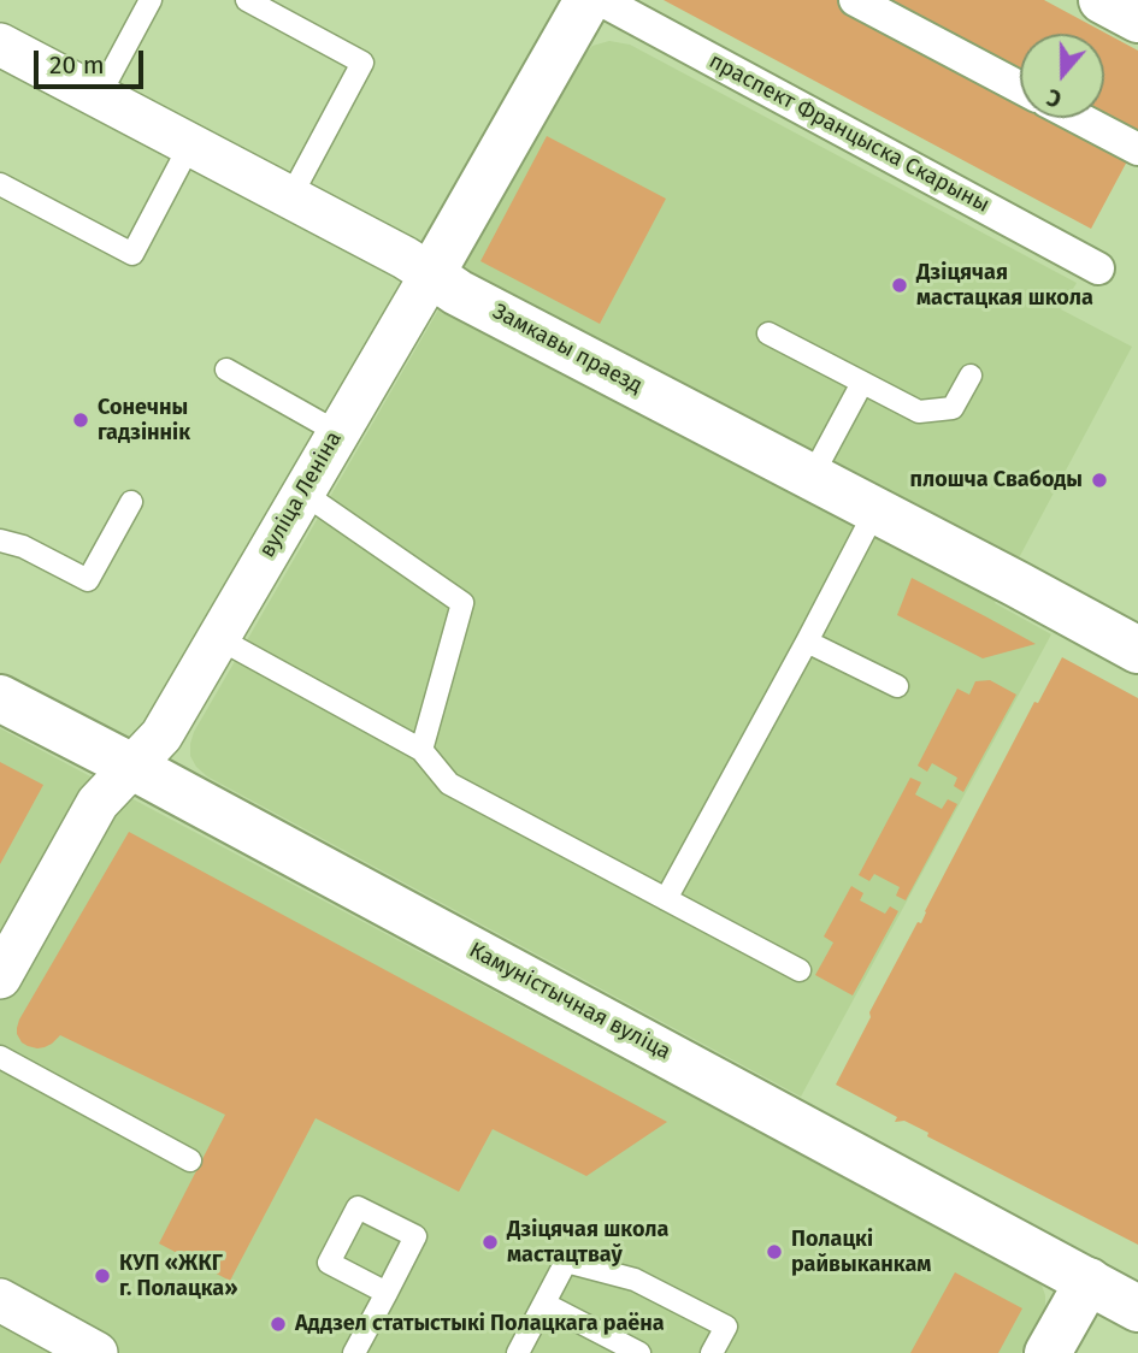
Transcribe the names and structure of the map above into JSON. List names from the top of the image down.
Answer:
{
  "streets": {
    "main road": ["Замкавы праезд", "вуліца Леніна", "Камуністычная вуліца"],
    "street": ["праспект Францыска Скарыны"]
  },
  "crossings": [
    ["Замкавы праезд", "вуліца Леніна"],
    ["вуліца Леніна", "Камуністычная вуліца"]
  ],
  "places": [
    "Дзіцячая мастацкая школа",
    "Сонечны гадзіннік",
    "плошча Свабоды",
    "Дзіцячая школа мастацтваў",
    "Полацкі райвыканкам",
    "КУП «ЖКГ г. Полацка»",
    "Аддзел статыстыкі Полацкага раёна"
  ],
  "scale_bar": "20 m",
  "north": "bottom"
}
